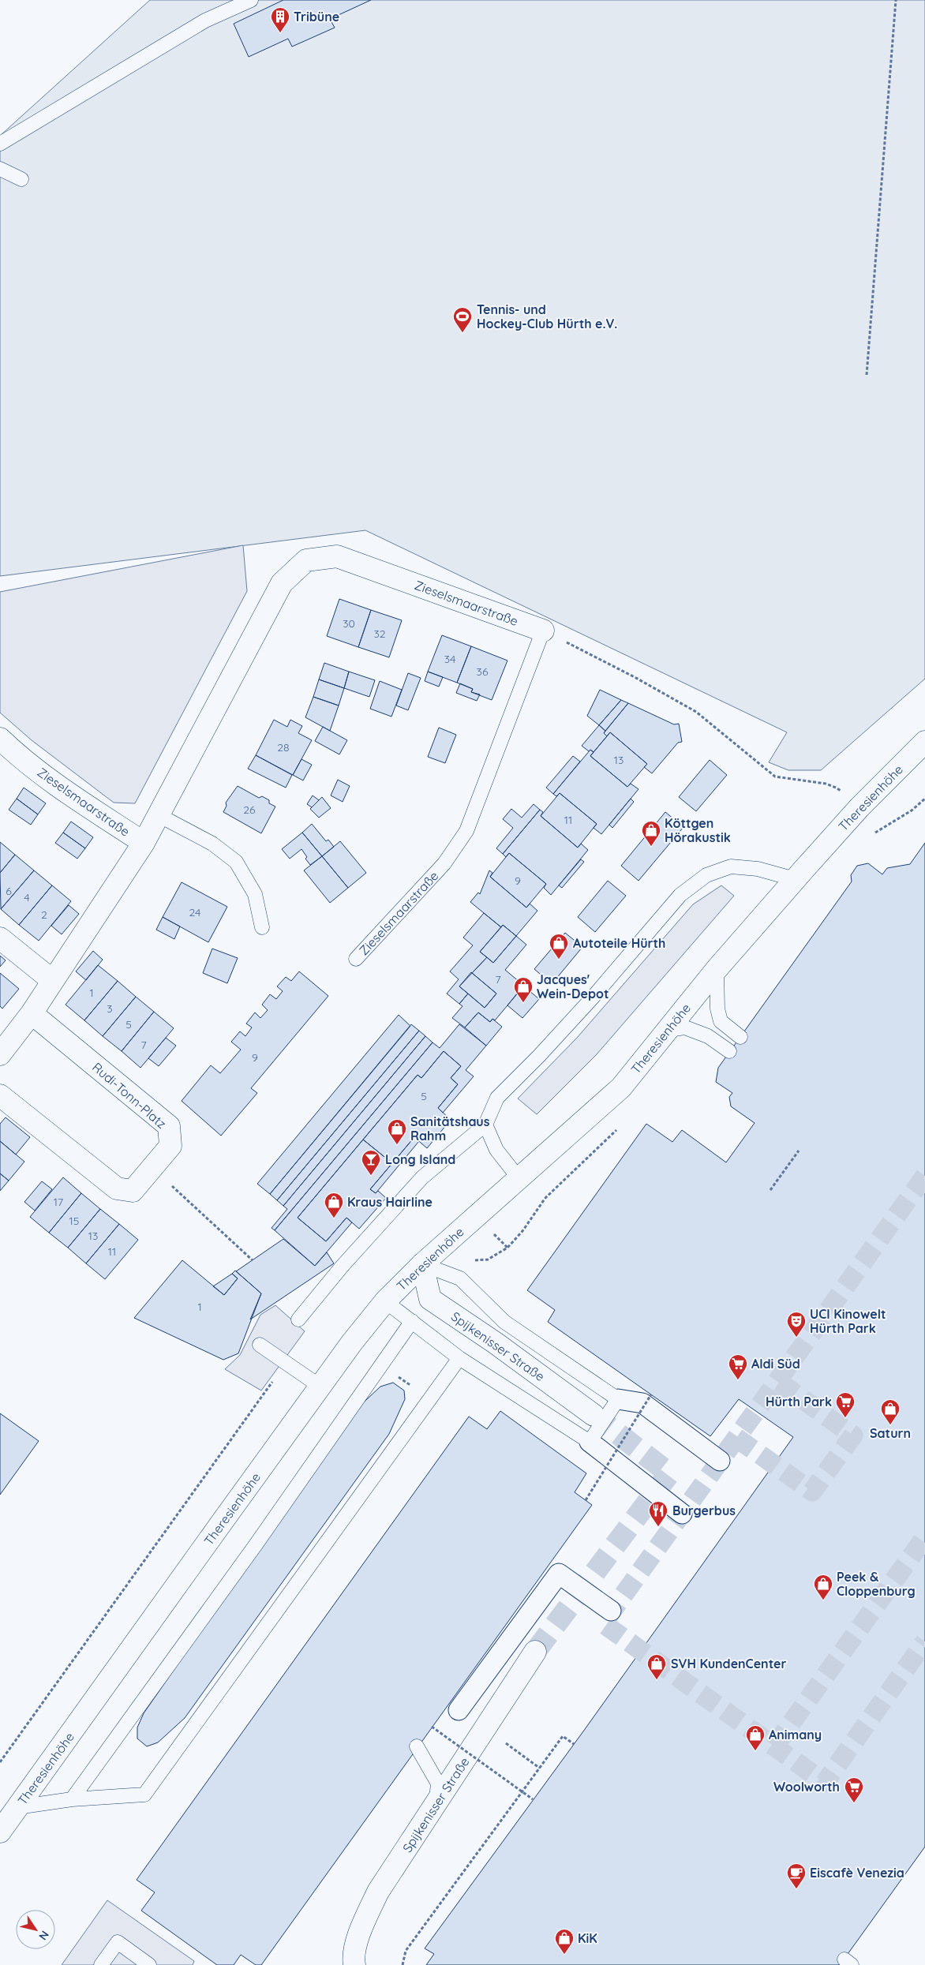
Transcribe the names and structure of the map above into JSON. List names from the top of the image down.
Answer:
{
  "streets": {
    "street": [
      "Zieselsmaarstraße",
      "Theresienhöhe",
      "Rudi-Tonn-Platz",
      "Spijkenisser Straße"
    ]
  },
  "crossings": [
    ["Theresienhöhe", "Spijkenisser Straße"]
  ],
  "places": {
    "building": ["Tribüne"],
    "sports": ["Tennis- und Hockey-Club Hürth e.V."],
    "shop": [
      "Köttgen Hörakustik",
      "Autoteile Hürth",
      "Jacques' Wein-Depot",
      "Sanitätshaus Rahm",
      "Kraus Hairline",
      "Saturn",
      "Peek & Cloppenburg",
      "SVH KundenCenter",
      "Animany",
      "KiK"
    ],
    "bar": ["Long Island"],
    "theatre": ["UCI Kinowelt Hürth Park"],
    "supermarket": ["Aldi Süd", "Hürth Park", "Woolworth"],
    "restaurant": ["Burgerbus"],
    "cafe": ["Eiscafè Venezia"]
  },
  "house_numbers": [
    "30",
    "32",
    "34",
    "36",
    "28",
    "13",
    "26",
    "11",
    "9",
    "6",
    "4",
    "24",
    "2",
    "7",
    "1",
    "3",
    "5",
    "7",
    "9",
    "5",
    "17",
    "15",
    "13",
    "11",
    "1"
  ],
  "north": "bottom right"
}
